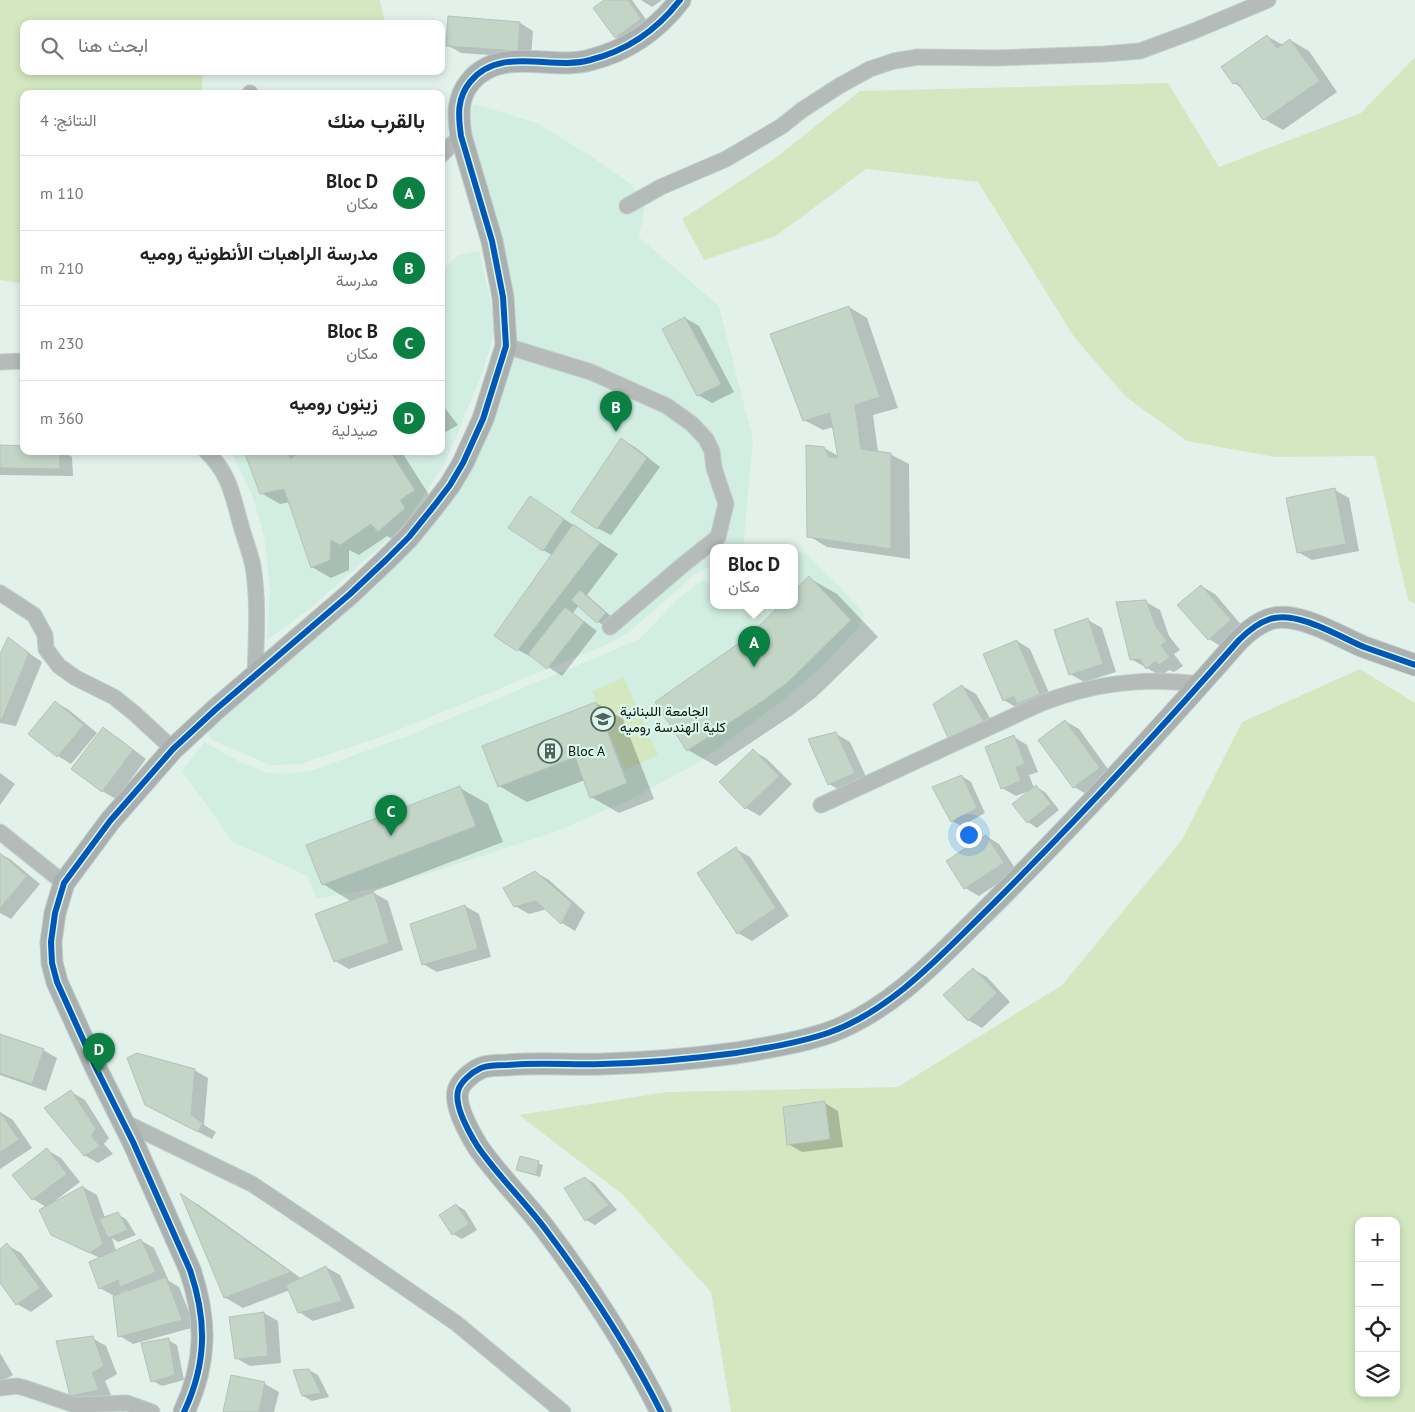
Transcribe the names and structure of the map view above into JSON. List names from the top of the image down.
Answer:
{
  "places": {
    "school or university": ["الجامعة اللبنانية كلية الهندسة روميه"],
    "building": ["Bloc A"]
  },
  "page": {
    "search": "ابحث هنا",
    "heading": ["بالقرب منك", "النتائج: 4"],
    "list": [
      {
        "mark": "A",
        "name": "Bloc D",
        "note": "مكان",
        "value": "110 m"
      },
      {
        "mark": "B",
        "name": "مدرسة الراهبات الأنطونية روميه",
        "note": "مدرسة",
        "value": "210 m"
      },
      {
        "mark": "C",
        "name": "Bloc B",
        "note": "مكان",
        "value": "230 m"
      },
      {
        "mark": "D",
        "name": "زينون روميه",
        "note": "صيدلية",
        "value": "360 m"
      }
    ],
    "pins": [
      "B",
      "A",
      "C",
      "D"
    ],
    "popup": ["Bloc D", "مكان"],
    "map_buttons": ["+", "−"]
  }
}
